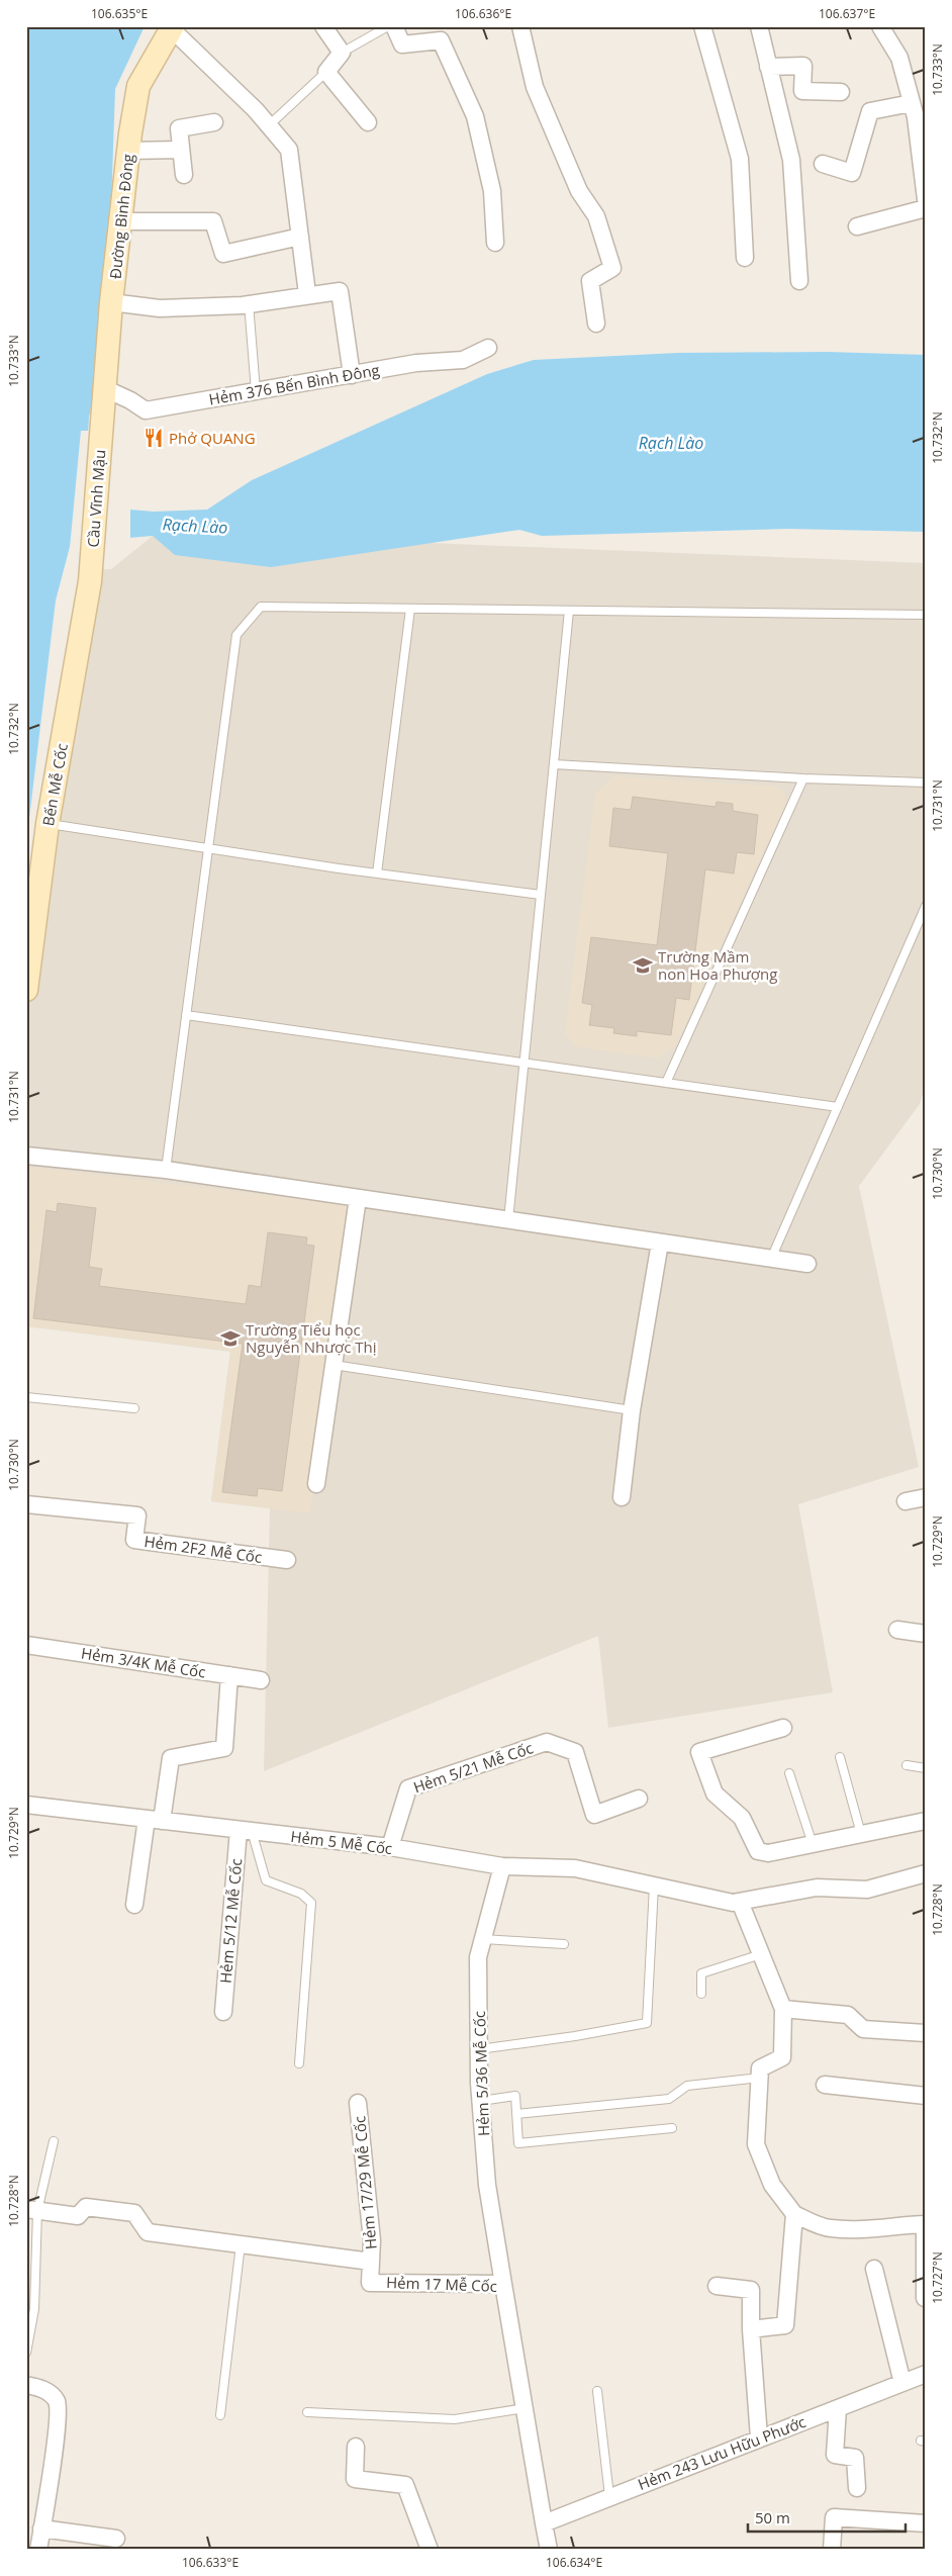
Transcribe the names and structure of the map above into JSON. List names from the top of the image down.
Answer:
{
  "streets": {
    "street": [
      "Đường Bình Đông",
      "Hẻm 376 Bến Bình Đông",
      "Cầu Vĩnh Mậu",
      "Bến Mễ Cốc",
      "Hẻm 2F2 Mễ Cốc",
      "Hẻm 3/4K Mễ Cốc",
      "Hẻm 5/21 Mễ Cốc",
      "Hẻm 5 Mễ Cốc",
      "Hẻm 5/12 Mễ Cốc",
      "Hẻm 5/36 Mễ Cốc",
      "Hẻm 17/29 Mễ Cốc",
      "Hẻm 17 Mễ Cốc",
      "Hẻm 243 Lưu Hữu Phước"
    ]
  },
  "crossings": [
    ["Đường Bình Đông", "Hẻm 376 Bến Bình Đông"],
    ["Đường Bình Đông", "Cầu Vĩnh Mậu"],
    ["Cầu Vĩnh Mậu", "Bến Mễ Cốc"],
    ["Hẻm 5/21 Mễ Cốc", "Hẻm 5 Mễ Cốc"],
    ["Hẻm 5 Mễ Cốc", "Hẻm 5/12 Mễ Cốc"],
    ["Hẻm 5 Mễ Cốc", "Hẻm 5/36 Mễ Cốc"],
    ["Hẻm 5/36 Mễ Cốc", "Hẻm 17 Mễ Cốc"],
    ["Hẻm 17/29 Mễ Cốc", "Hẻm 17 Mễ Cốc"],
    ["Hẻm 17 Mễ Cốc", "Hẻm 243 Lưu Hữu Phước"]
  ],
  "water": ["Rạch Lào"],
  "places": {
    "restaurant": ["Phở QUANG"],
    "school or university": ["Trường Mầm non Hoa Phượng", "Trường Tiểu học Nguyễn Nhược Thị"]
  },
  "scale_bar": "50 m",
  "coordinates": [
    "106.635°E",
    "106.636°E",
    "106.637°E",
    "10.733°N",
    "10.732°N",
    "10.731°N",
    "10.730°N",
    "10.729°N",
    "10.728°N",
    "10.727°N",
    "106.633°E",
    "106.634°E"
  ]
}
